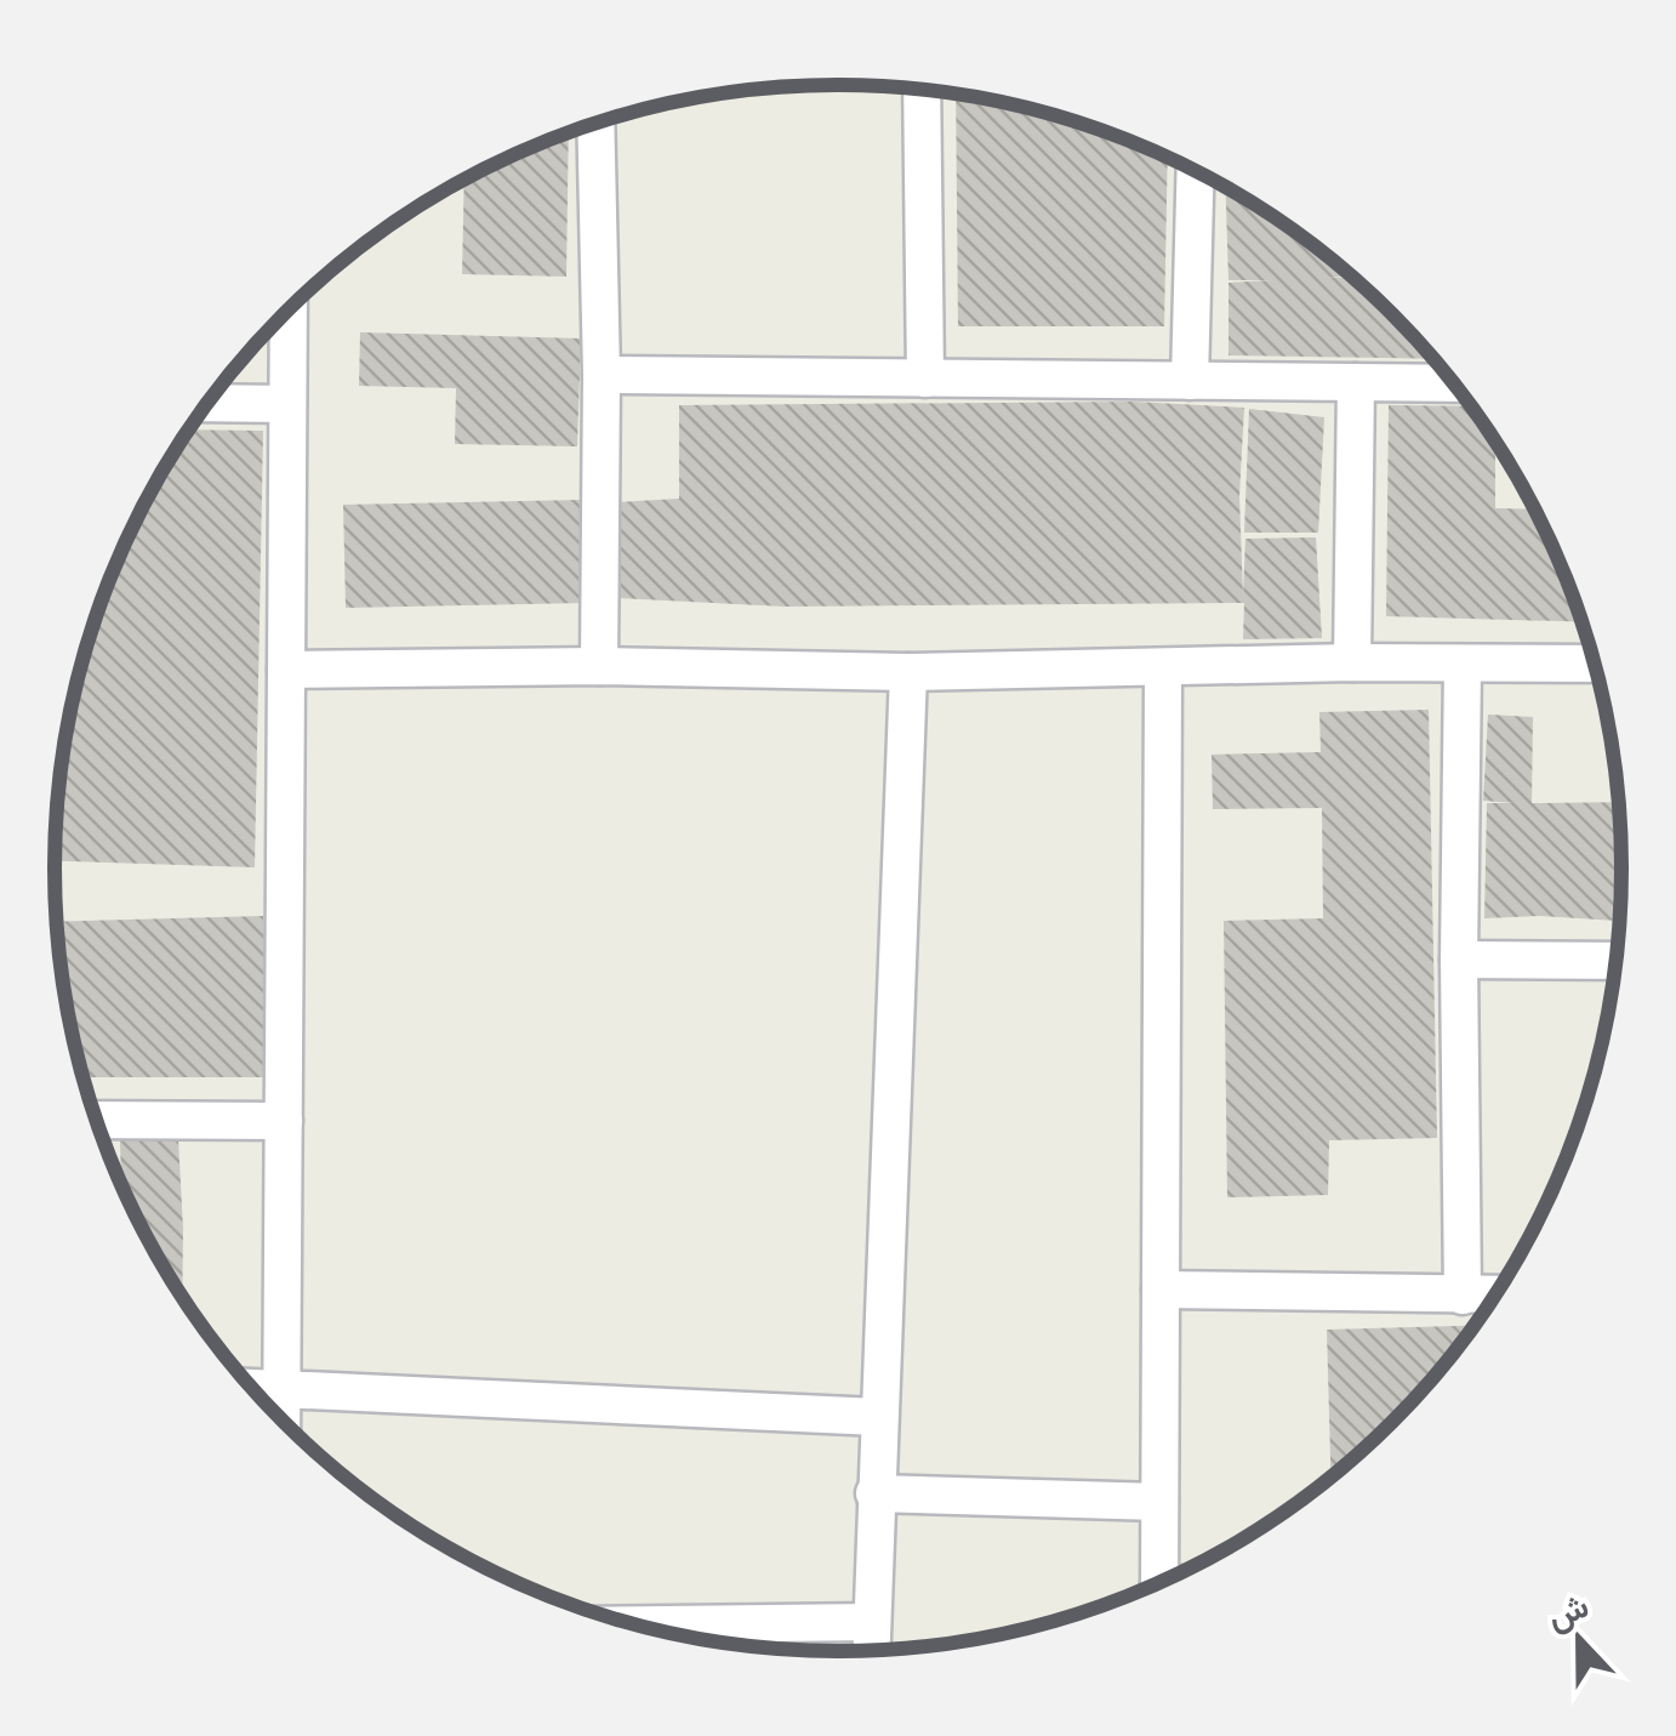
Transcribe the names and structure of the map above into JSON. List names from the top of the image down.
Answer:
{
  "north": "top"
}
